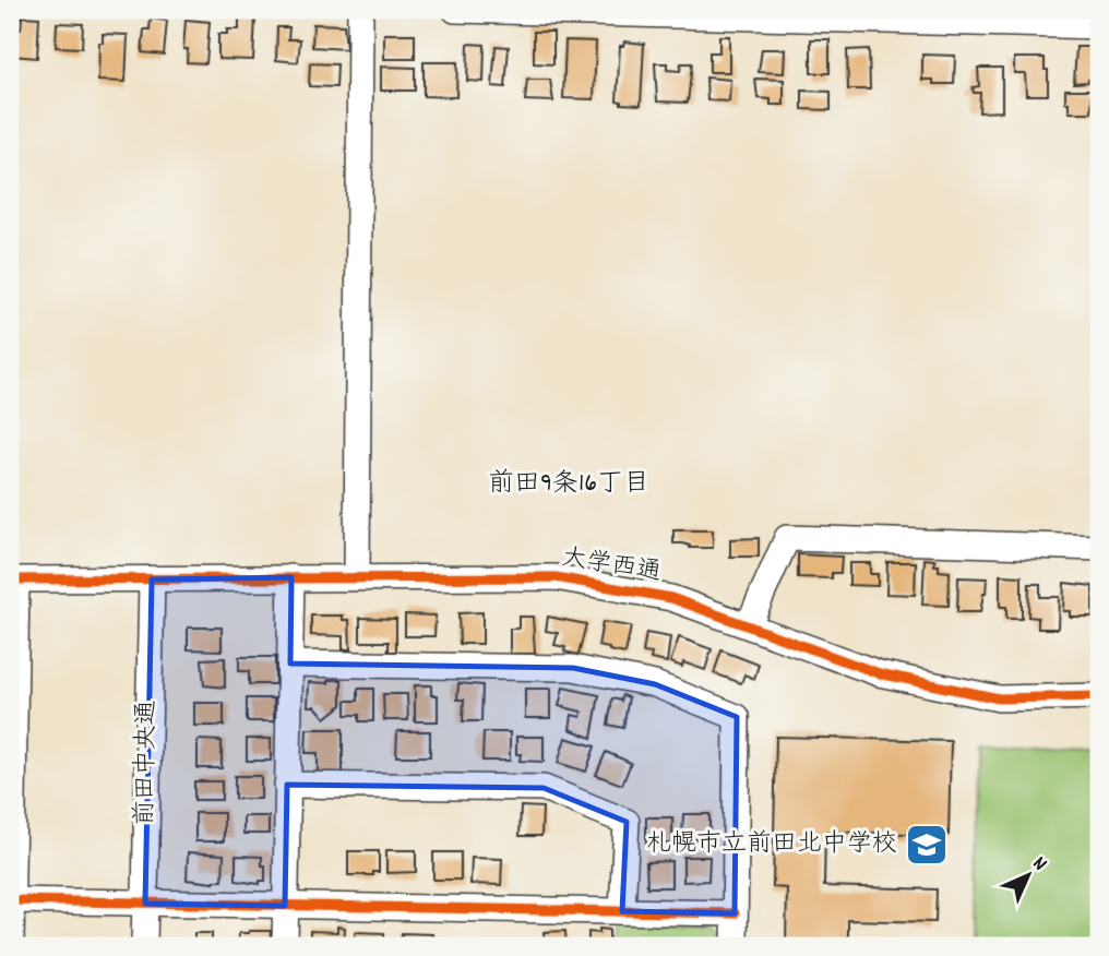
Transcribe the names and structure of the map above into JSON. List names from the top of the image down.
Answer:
{
  "streets": {
    "street": ["大学西通", "前田中央通"]
  },
  "crossings": [
    ["大学西通", "前田中央通"]
  ],
  "districts": ["前田9条16丁目"],
  "places": {
    "school or university": ["札幌市立前田北中学校"]
  },
  "north": "top right"
}
